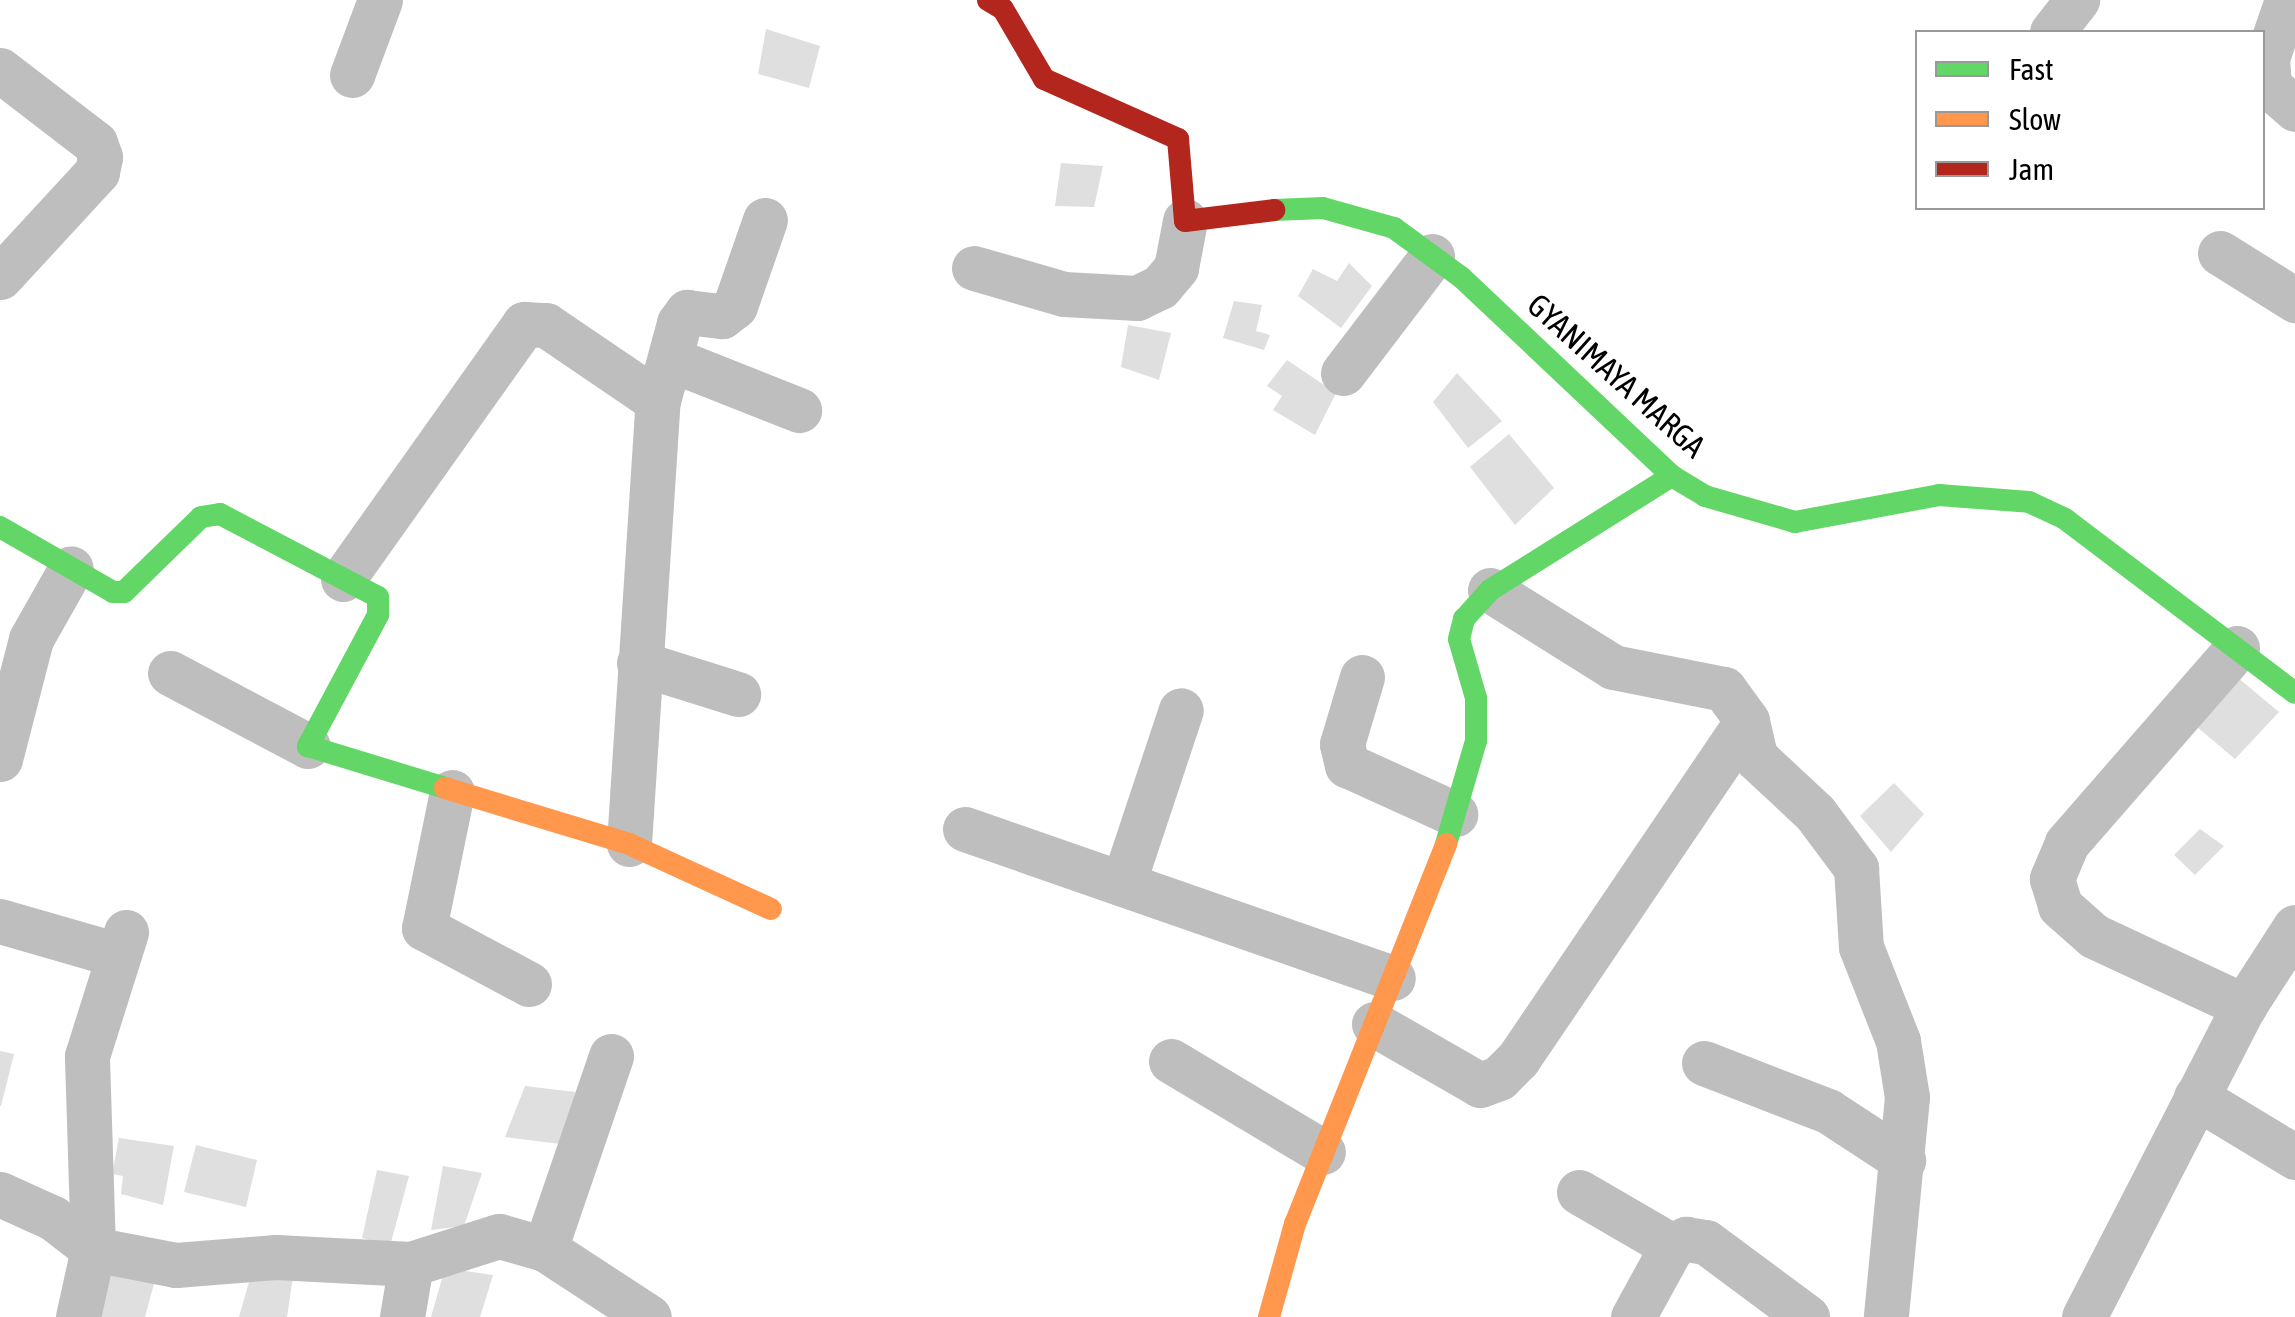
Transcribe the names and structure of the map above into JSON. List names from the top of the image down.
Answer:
{
  "streets": {
    "street": ["GYANIMAYA MARGA"]
  },
  "legend": ["Fast", "Slow", "Jam"]
}
